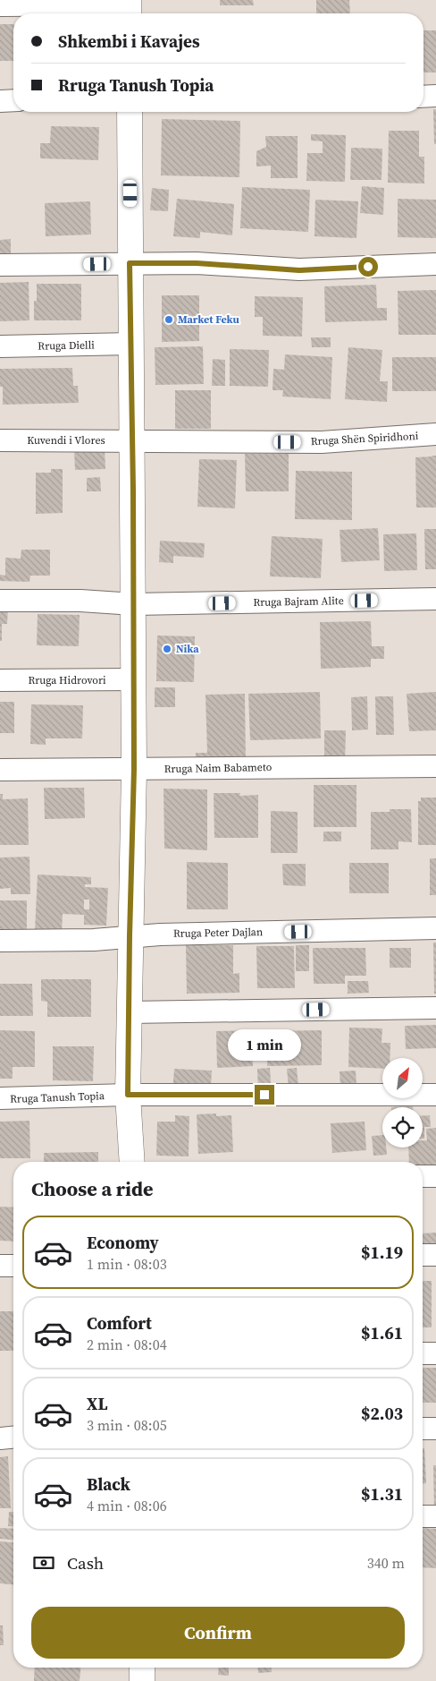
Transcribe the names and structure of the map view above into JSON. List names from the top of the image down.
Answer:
{
  "streets": {
    "street": [
      "Rruga Dielli",
      "Rruga Shën Spiridhoni",
      "Kuvendi i Vlores",
      "Rruga Bajram Alite",
      "Rruga Hidrovori",
      "Rruga Naim Babameto",
      "Rruga Peter Dajlan",
      "Rruga Tanush Topia"
    ]
  },
  "crossings": [
    ["Rruga Shën Spiridhoni", "Kuvendi i Vlores"]
  ],
  "places": ["Market Feku", "Nika"],
  "north": "top right",
  "page": {
    "banner": ["Shkembi i Kavajes", "Rruga Tanush Topia"],
    "bubble": "1 min",
    "heading": "Choose a ride",
    "list": [
      {
        "name": "Economy",
        "note": "1 min · 08:03",
        "value": "$1.19"
      },
      {
        "name": "Comfort",
        "note": "2 min · 08:04",
        "value": "$1.61"
      },
      {
        "name": "XL",
        "note": "3 min · 08:05",
        "value": "$2.03"
      },
      {
        "name": "Black",
        "note": "4 min · 08:06",
        "value": "$1.31"
      }
    ],
    "pay": ["Cash", "340 m"],
    "buttons": "Confirm"
  }
}
